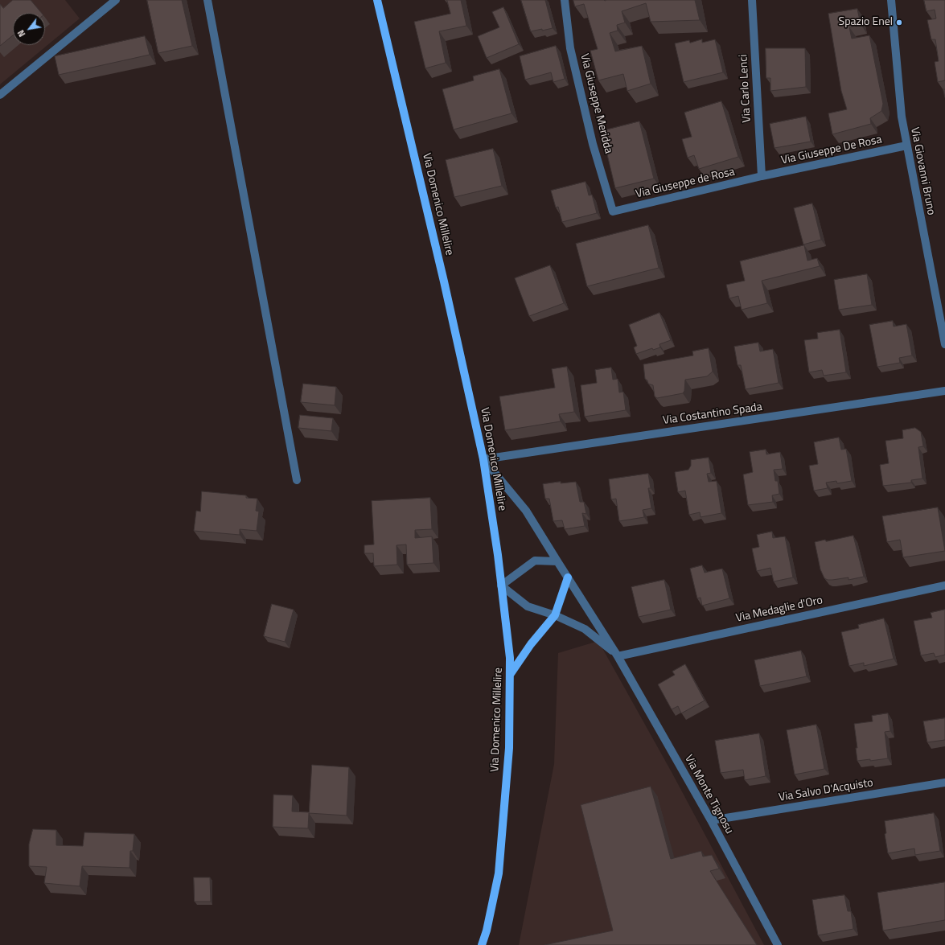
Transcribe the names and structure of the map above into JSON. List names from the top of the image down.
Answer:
{
  "streets": {
    "main road": ["Via Domenico Millelire"],
    "street": [
      "Via Carlo Lenci",
      "Via Giuseppe Meridda",
      "Via Giuseppe De Rosa",
      "Via Giovanni Bruno",
      "Via Giuseppe de Rosa",
      "Via Costantino Spada",
      "Via Medaglie d'Oro",
      "Via Salvo D'Acquisto",
      "Via Monte Tignosu"
    ]
  },
  "crossings": [
    ["Via Carlo Lenci", "Via Giuseppe De Rosa"],
    ["Via Carlo Lenci", "Via Giuseppe de Rosa"],
    ["Via Giuseppe Meridda", "Via Giuseppe de Rosa"],
    ["Via Giuseppe De Rosa", "Via Giovanni Bruno"],
    ["Via Giuseppe De Rosa", "Via Giuseppe de Rosa"],
    ["Via Domenico Millelire", "Via Costantino Spada"],
    ["Via Domenico Millelire", "Via Monte Tignosu"],
    ["Via Costantino Spada", "Via Monte Tignosu"],
    ["Via Medaglie d'Oro", "Via Monte Tignosu"],
    ["Via Salvo D'Acquisto", "Via Monte Tignosu"]
  ],
  "places": ["Spazio Enel"],
  "north": "bottom left"
}
